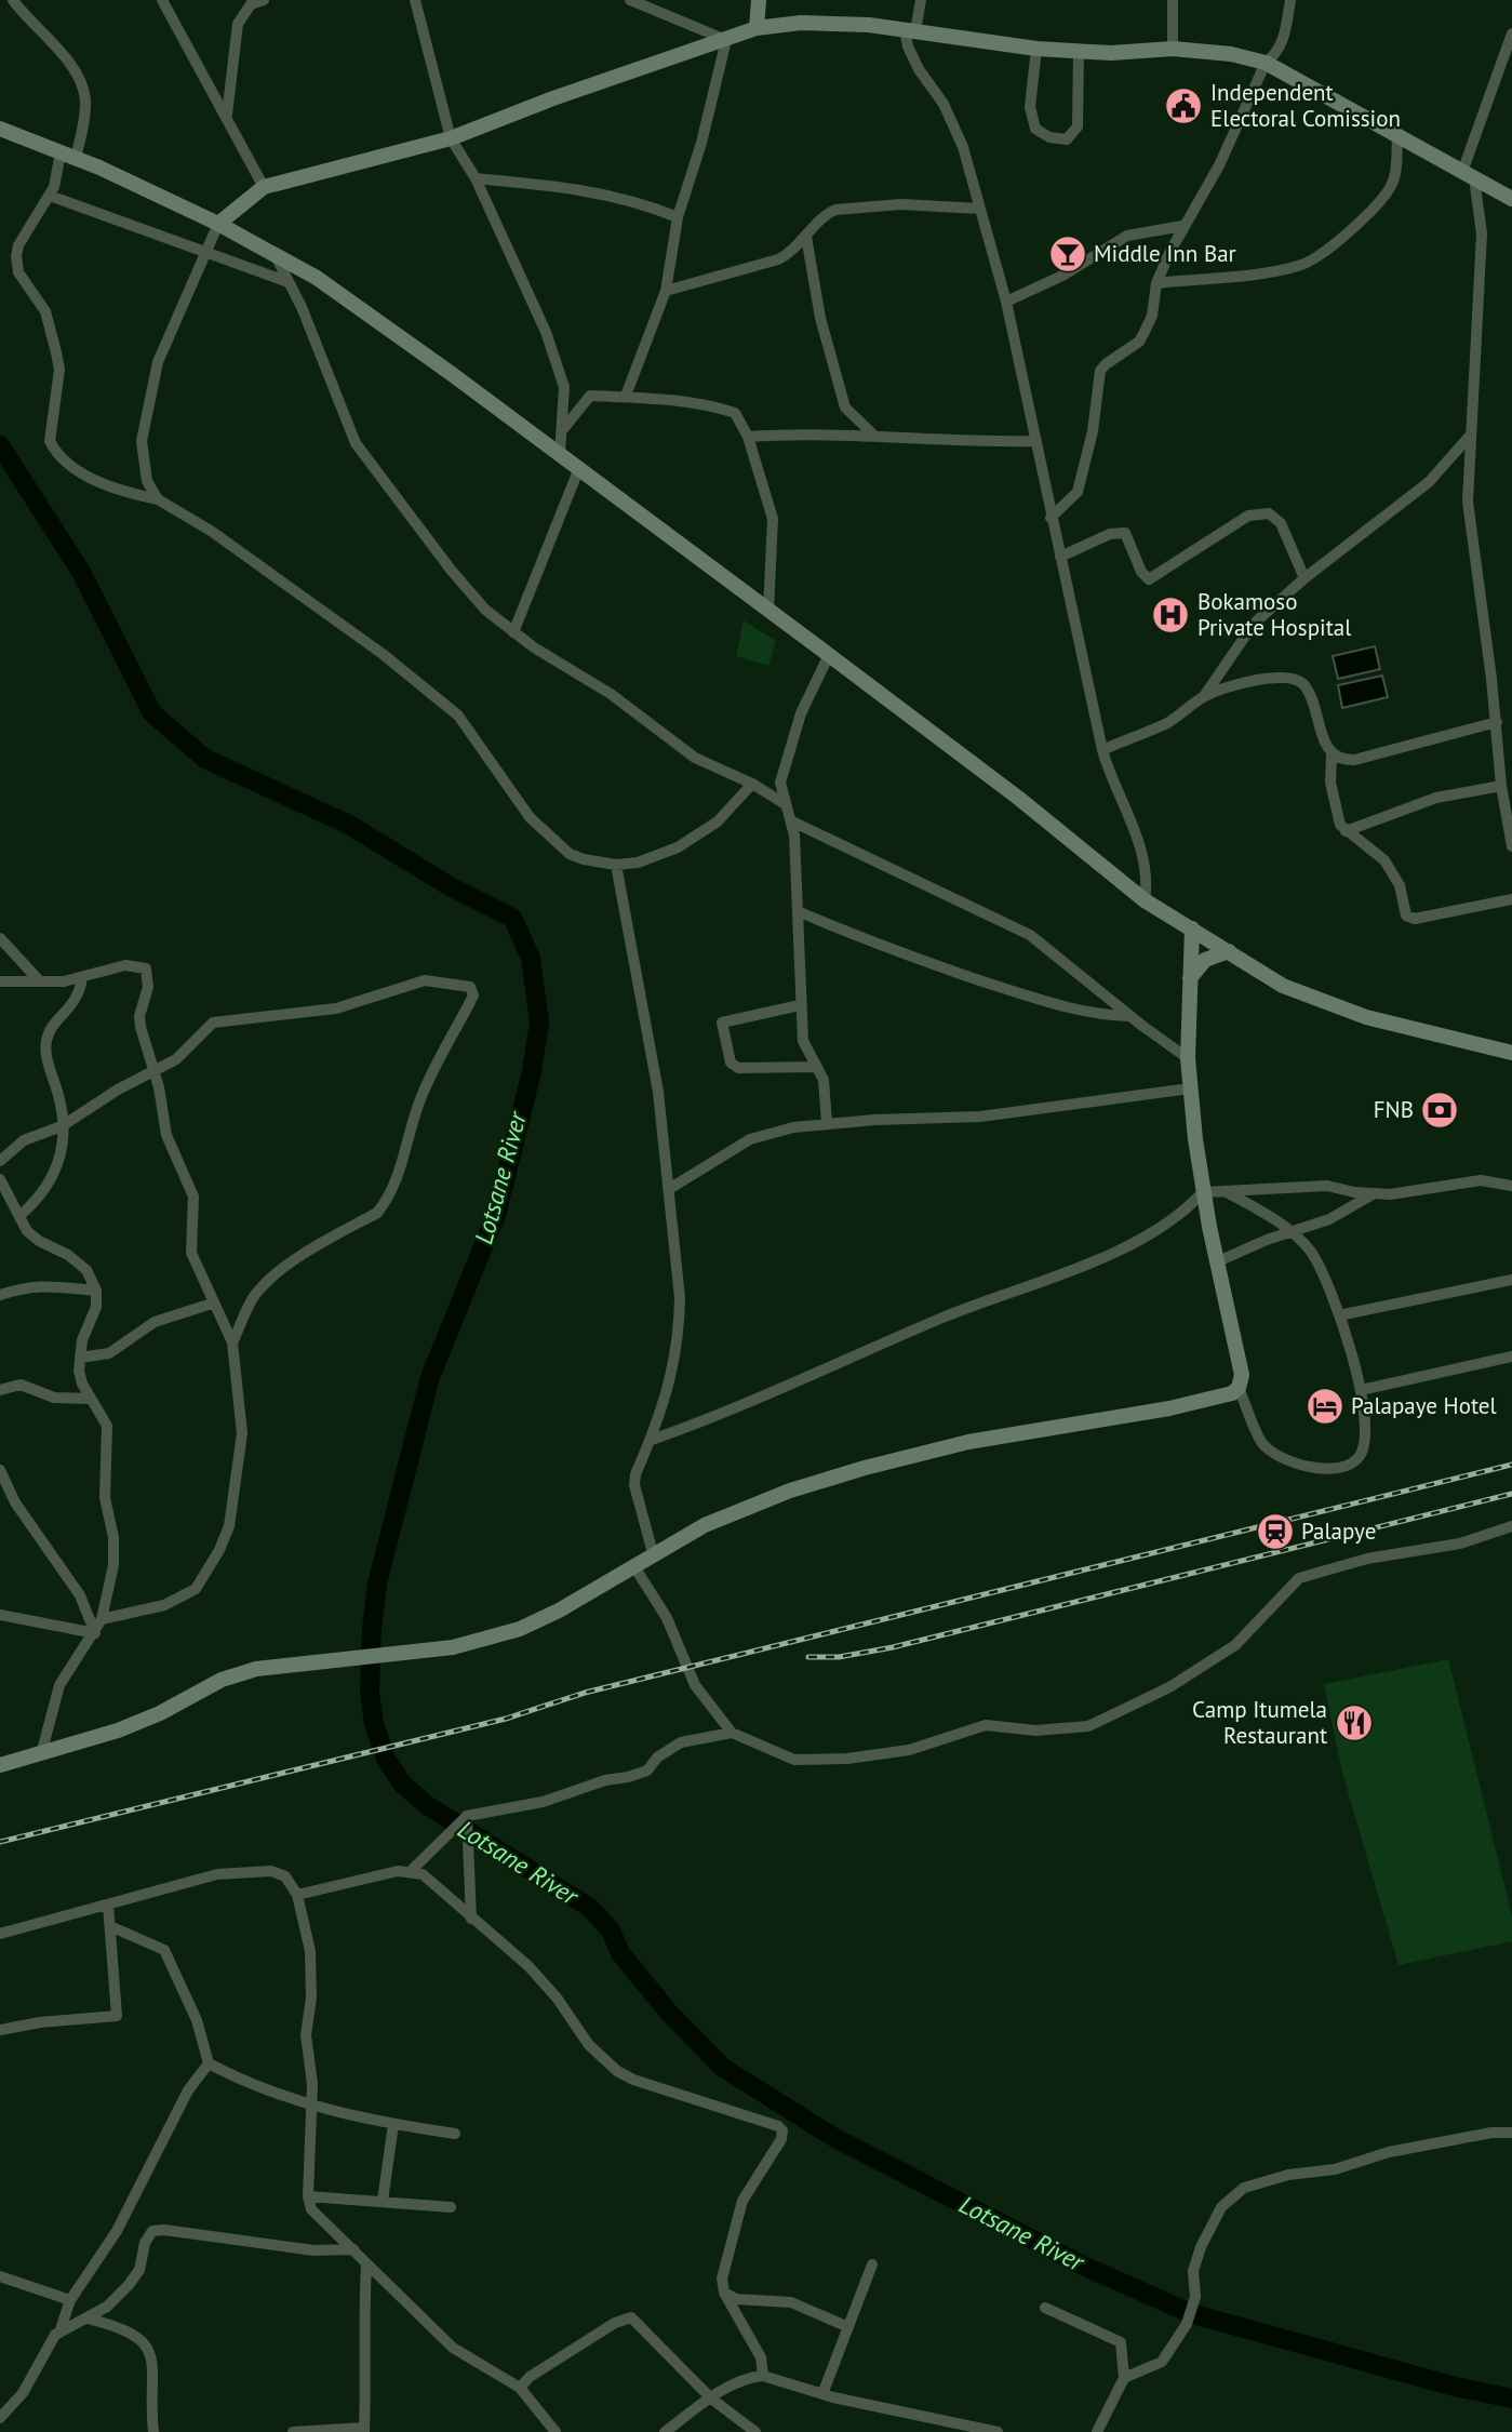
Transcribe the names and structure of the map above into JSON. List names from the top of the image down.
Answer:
{
  "water": ["Lotsane River"],
  "places": {
    "public building": ["Independent Electoral Comission"],
    "bar": ["Middle Inn Bar"],
    "hospital": ["Bokamoso Private Hospital"],
    "bank": ["FNB"],
    "hotel": ["Palapaye Hotel"],
    "station": ["Palapye"],
    "restaurant": ["Camp Itumela Restaurant"]
  }
}
